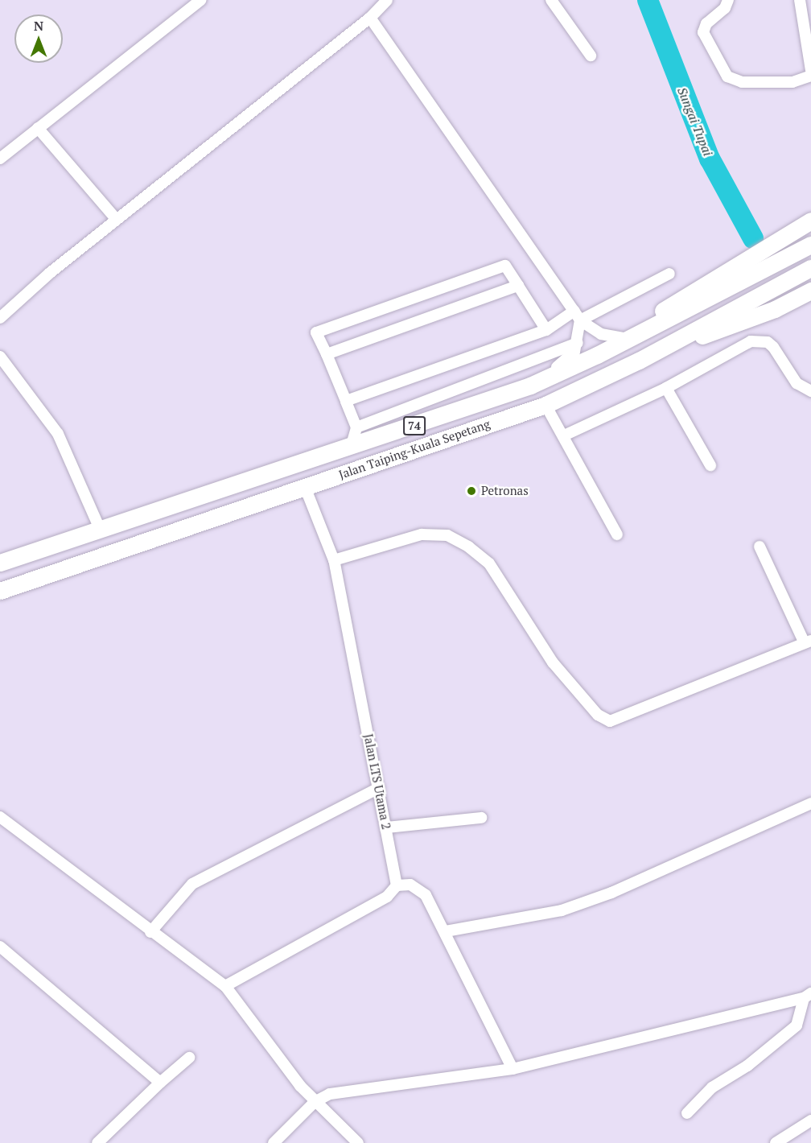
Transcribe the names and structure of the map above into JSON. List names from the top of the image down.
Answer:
{
  "streets": {
    "main road": ["74", "Jalan Taiping-Kuala Sepetang"],
    "street": ["Jalan LTS Utama 2"]
  },
  "crossings": [
    ["Jalan Taiping-Kuala Sepetang", "Jalan LTS Utama 2"]
  ],
  "water": ["Sungai Tupai"],
  "places": ["Petronas"],
  "north": "top"
}
